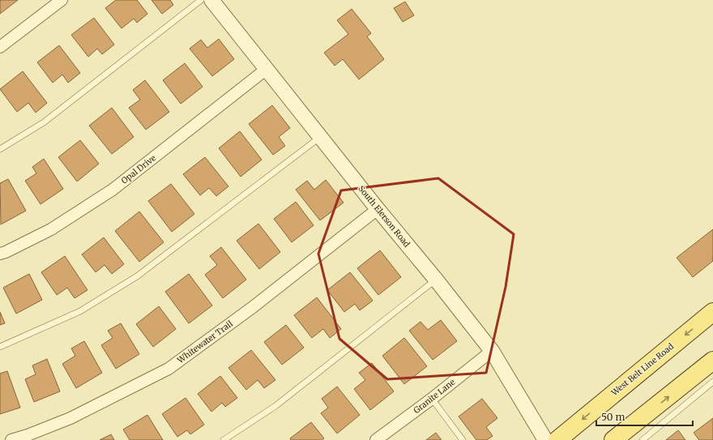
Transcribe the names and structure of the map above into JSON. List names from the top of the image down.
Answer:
{
  "streets": {
    "main road": ["West Belt Line Road"],
    "street": [
      "Opal Drive",
      "South Elerson Road",
      "Whitewater Trail",
      "Granite Lane"
    ]
  },
  "crossings": [
    ["Opal Drive", "South Elerson Road"],
    ["South Elerson Road", "Whitewater Trail"],
    ["South Elerson Road", "Granite Lane"]
  ],
  "scale_bar": "50 m"
}
